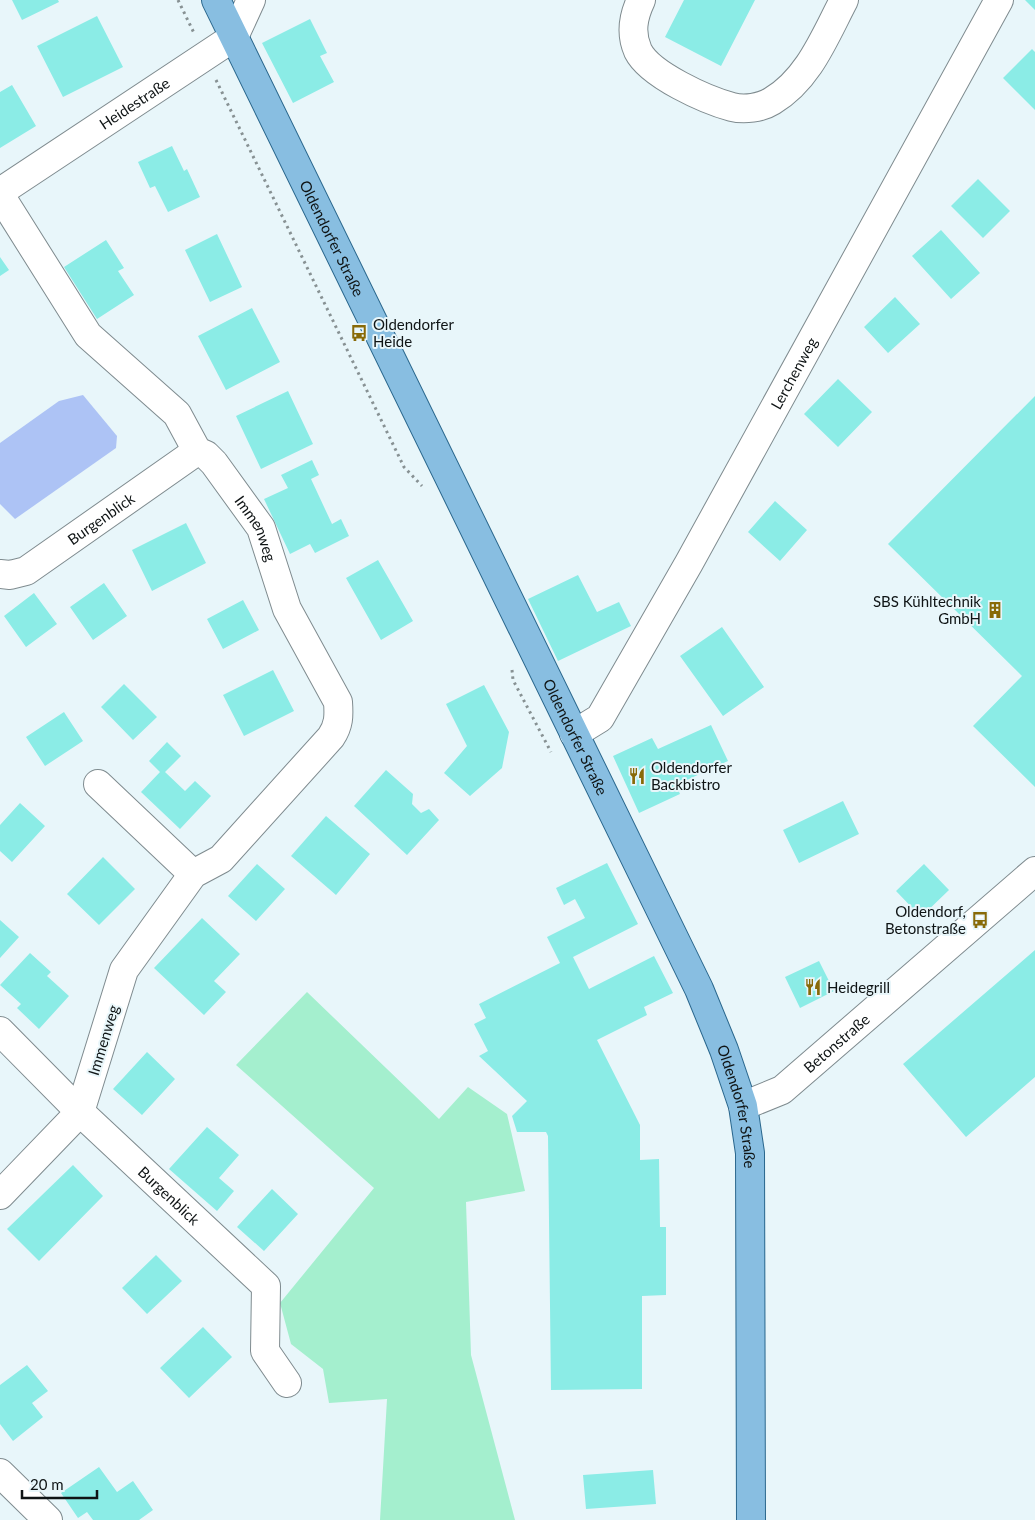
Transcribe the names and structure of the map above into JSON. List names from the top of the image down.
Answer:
{
  "streets": {
    "main road": ["Oldendorfer Straße"],
    "street": [
      "Heidestraße",
      "Lerchenweg",
      "Burgenblick",
      "Immenweg",
      "Betonstraße"
    ]
  },
  "crossings": [
    ["Heidestraße", "Oldendorfer Straße"],
    ["Heidestraße", "Immenweg"],
    ["Oldendorfer Straße", "Lerchenweg"],
    ["Oldendorfer Straße", "Betonstraße"],
    ["Burgenblick", "Immenweg"]
  ],
  "places": {
    "bus stop": ["Oldendorfer Heide", "Oldendorf, Betonstraße"],
    "building": ["SBS Kühltechnik GmbH"],
    "restaurant": ["Oldendorfer Backbistro", "Heidegrill"]
  },
  "scale_bar": "20 m"
}
